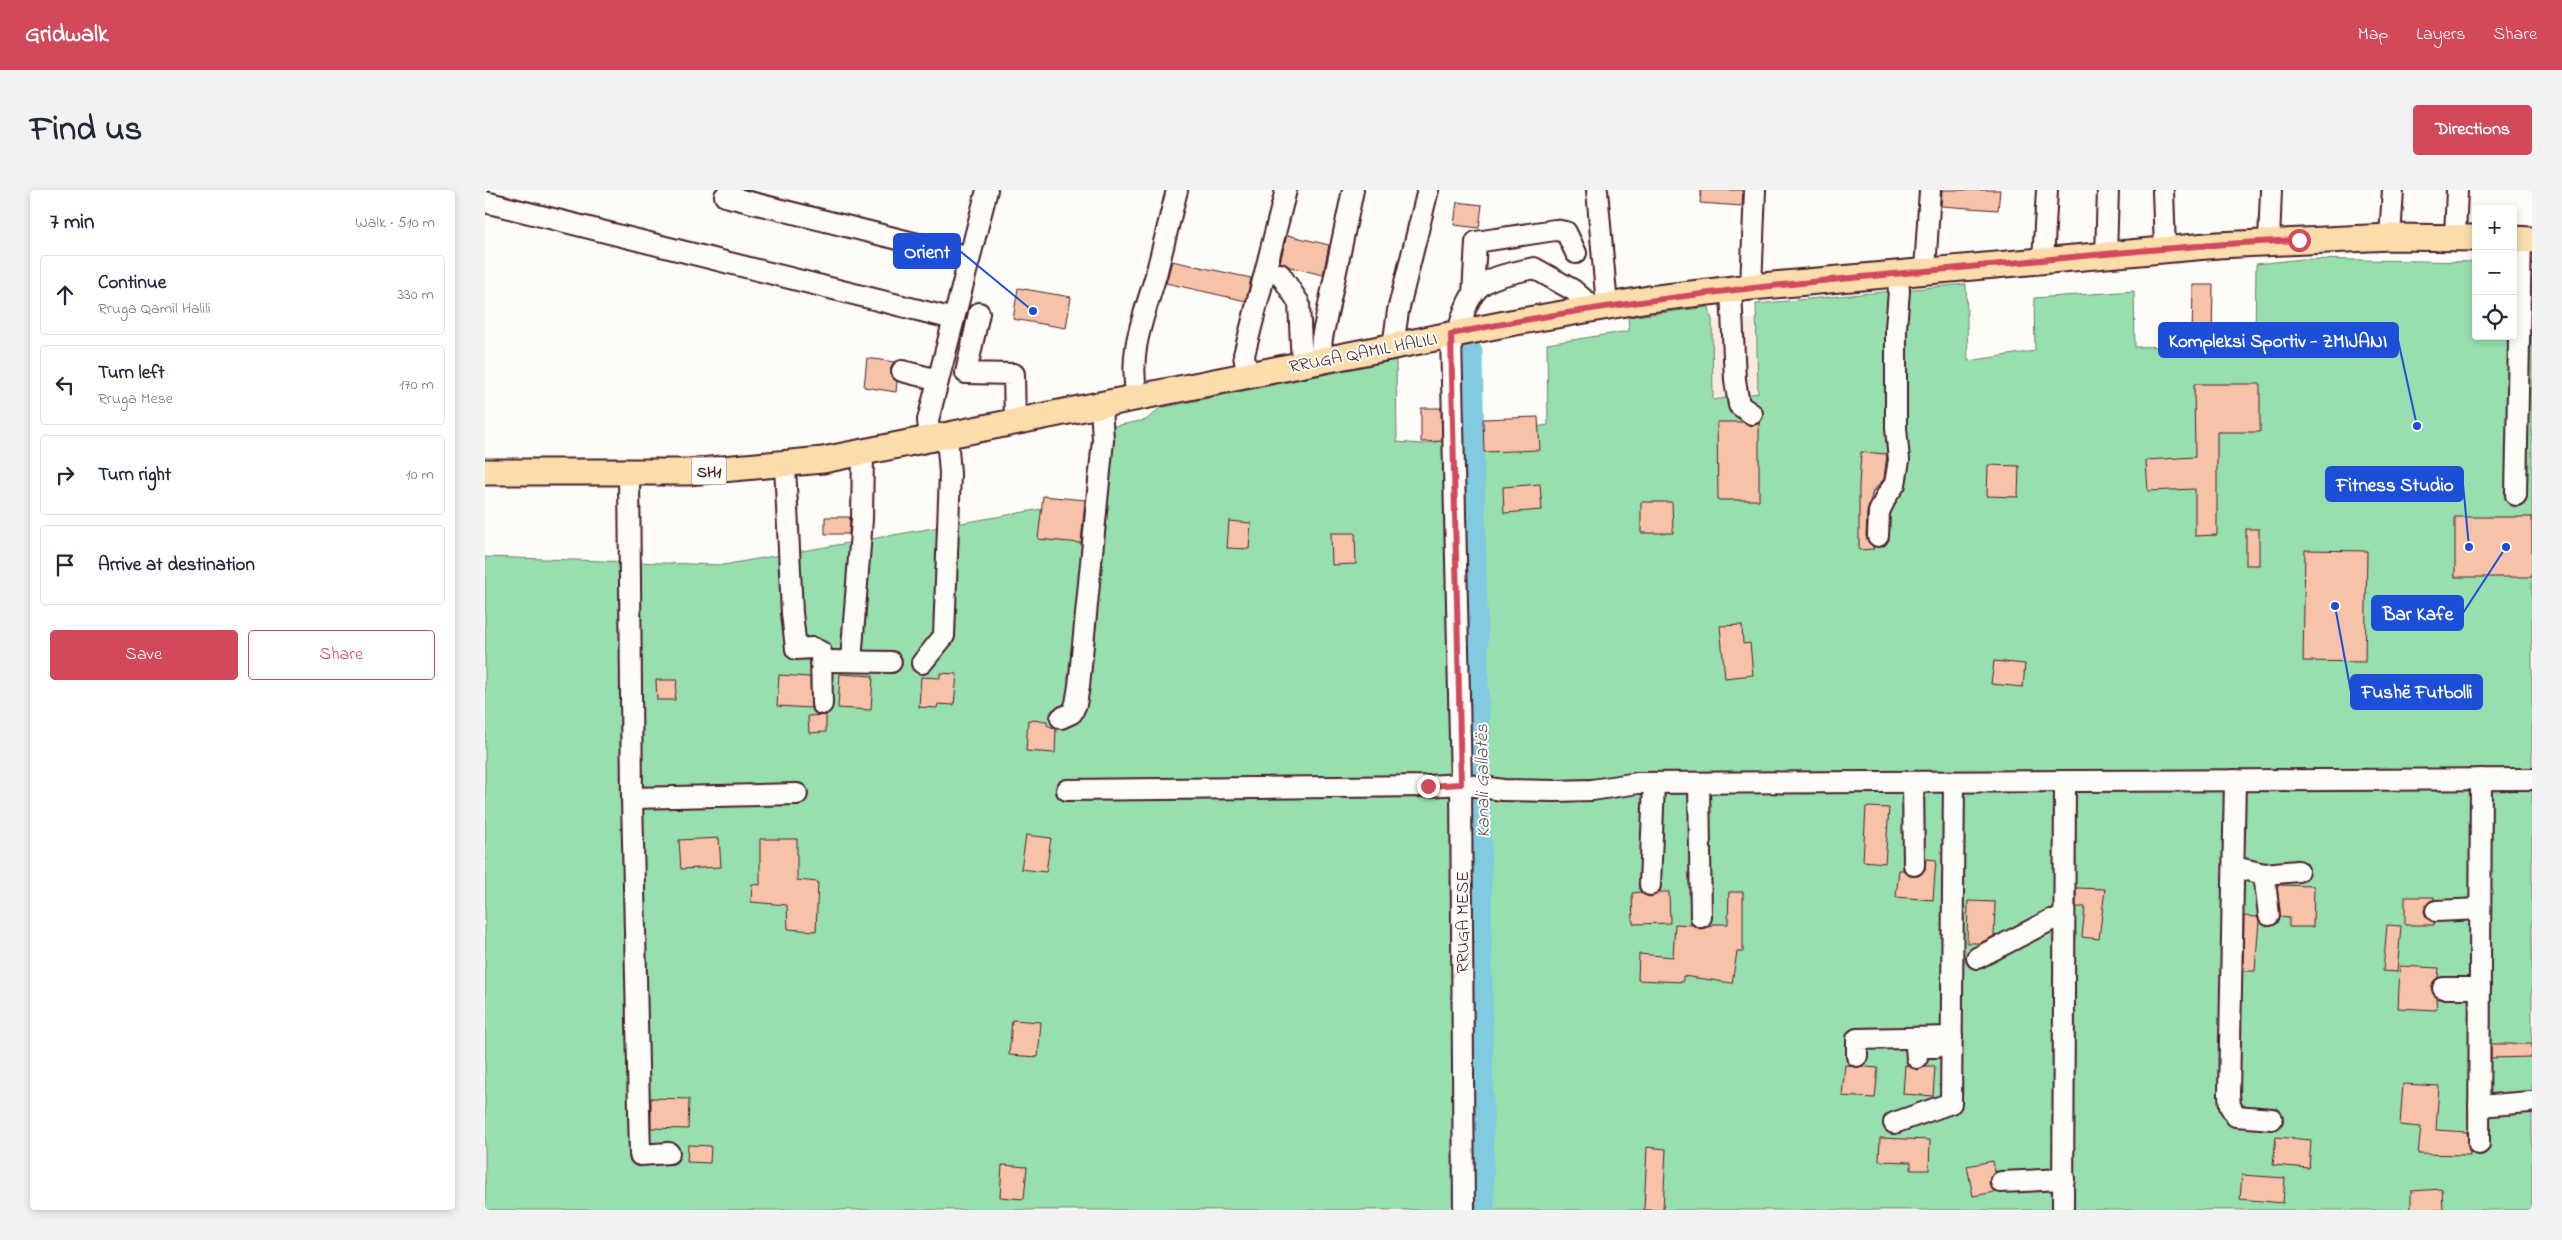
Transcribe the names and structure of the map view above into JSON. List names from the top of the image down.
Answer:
{
  "streets": {
    "main road": ["RRUGA QAMIL HALILI", "SH1"],
    "street": ["RRUGA MESE"]
  },
  "crossings": [
    ["RRUGA QAMIL HALILI", "SH1"],
    ["RRUGA QAMIL HALILI", "RRUGA MESE"]
  ],
  "water": ["Kanali Gallatës"],
  "places": [
    "Orient",
    "Kompleksi Sportiv - ZMIJANI",
    "Fitness Studio",
    "Bar Kafe",
    "Fushë Futbolli"
  ],
  "page": {
    "header": "Gridwalk",
    "nav": ["Map", "Layers", "Share"],
    "title": "Find us",
    "buttons": [
      "Directions",
      ["Save", "Share"]
    ],
    "heading": ["7 min", "Walk · 510 m"],
    "map_buttons": ["+", "−"],
    "list": [
      ["Continue", "Rruga Qamil Halili", "330 m"],
      ["Turn left", "Rruga Mese", "170 m"],
      ["Turn right", "10 m"],
      "Arrive at destination"
    ]
  }
}
